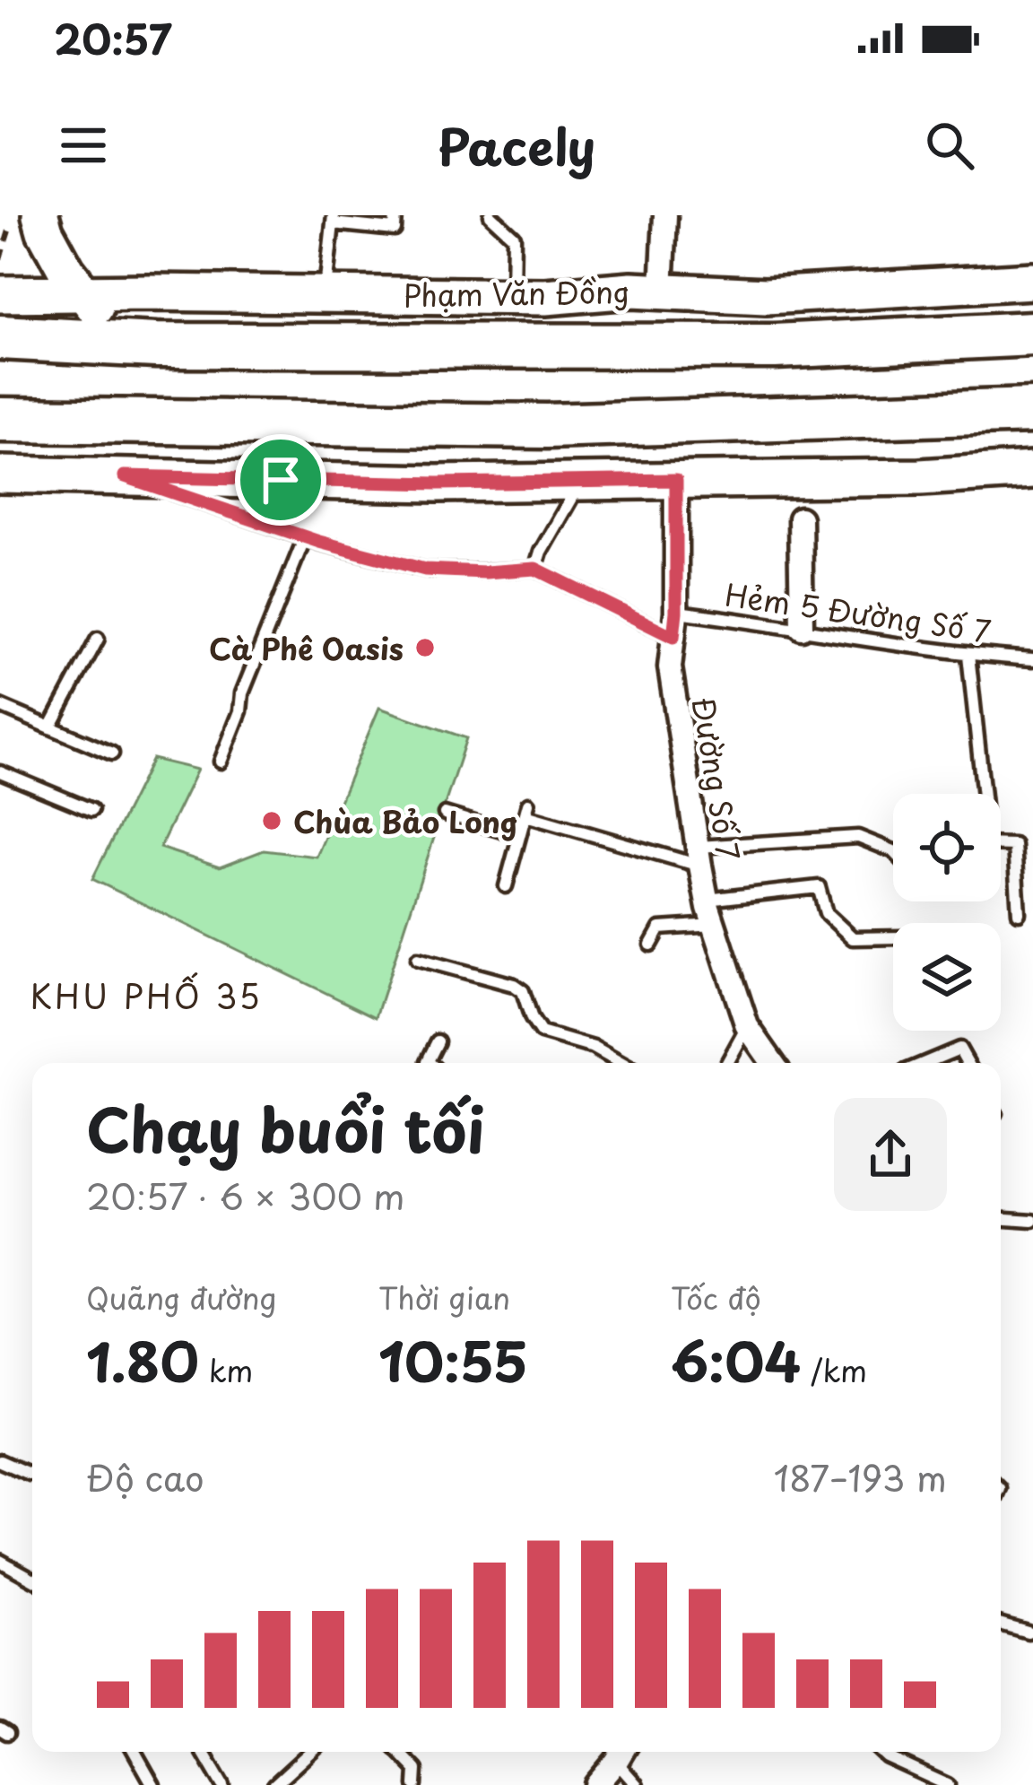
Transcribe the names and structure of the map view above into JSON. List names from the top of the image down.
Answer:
{
  "streets": {
    "highway": ["Phạm Văn Đồng"],
    "street": ["Đường Số 7"],
    "lane": ["Hẻm 5 Đường Số 7"]
  },
  "crossings": [
    ["Hẻm 5 Đường Số 7", "Đường Số 7"]
  ],
  "districts": ["KHU PHỐ 35"],
  "places": ["Cà Phê Oasis", "Chùa Bảo Long"],
  "page": {
    "status": "20:57",
    "header": "Pacely",
    "heading": ["Chạy buổi tối", "20:57 · 6 × 300 m"],
    "stats": [
      ["Quãng đường", "1.80 km"],
      ["Thời gian", "10:55"],
      ["Tốc độ", "6:04 /km"]
    ],
    "chart": ["Độ cao", "187–193 m"]
  }
}
